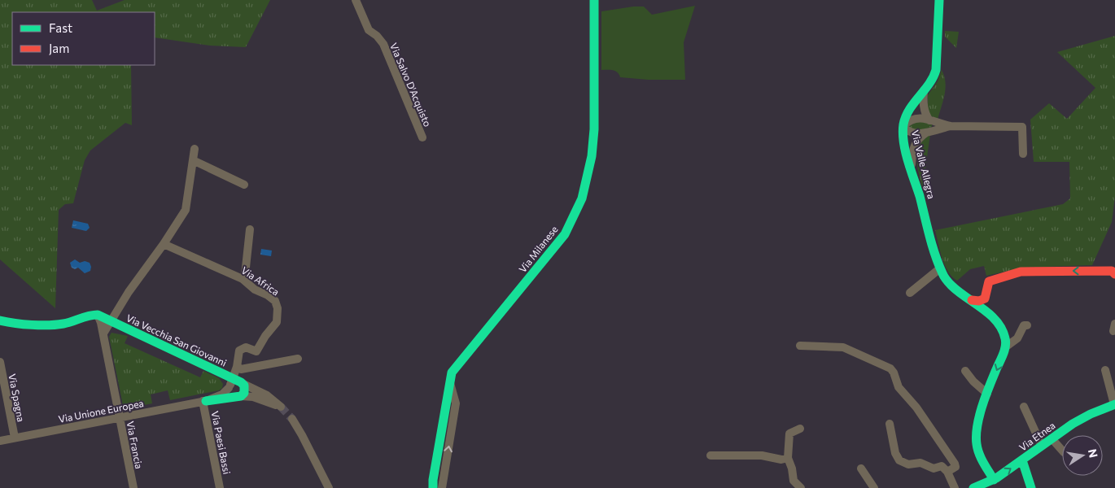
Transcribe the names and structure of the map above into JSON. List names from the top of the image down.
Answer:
{
  "streets": {
    "main road": [
      "Via Valle Allegra",
      "Via Milanese",
      "Via Vecchia San Giovanni",
      "Via Etnea"
    ],
    "street": [
      "Via Salvo D'Acquisto",
      "Via Africa",
      "Via Spagna",
      "Via Unione Europea",
      "Via Paesi Bassi",
      "Via Francia"
    ]
  },
  "crossings": [
    ["Via Vecchia San Giovanni", "Via Unione Europea"],
    ["Via Vecchia San Giovanni", "Via Francia"],
    ["Via Spagna", "Via Unione Europea"],
    ["Via Unione Europea", "Via Paesi Bassi"],
    ["Via Unione Europea", "Via Francia"]
  ],
  "legend": ["Fast", "Jam"],
  "north": "right"
}
